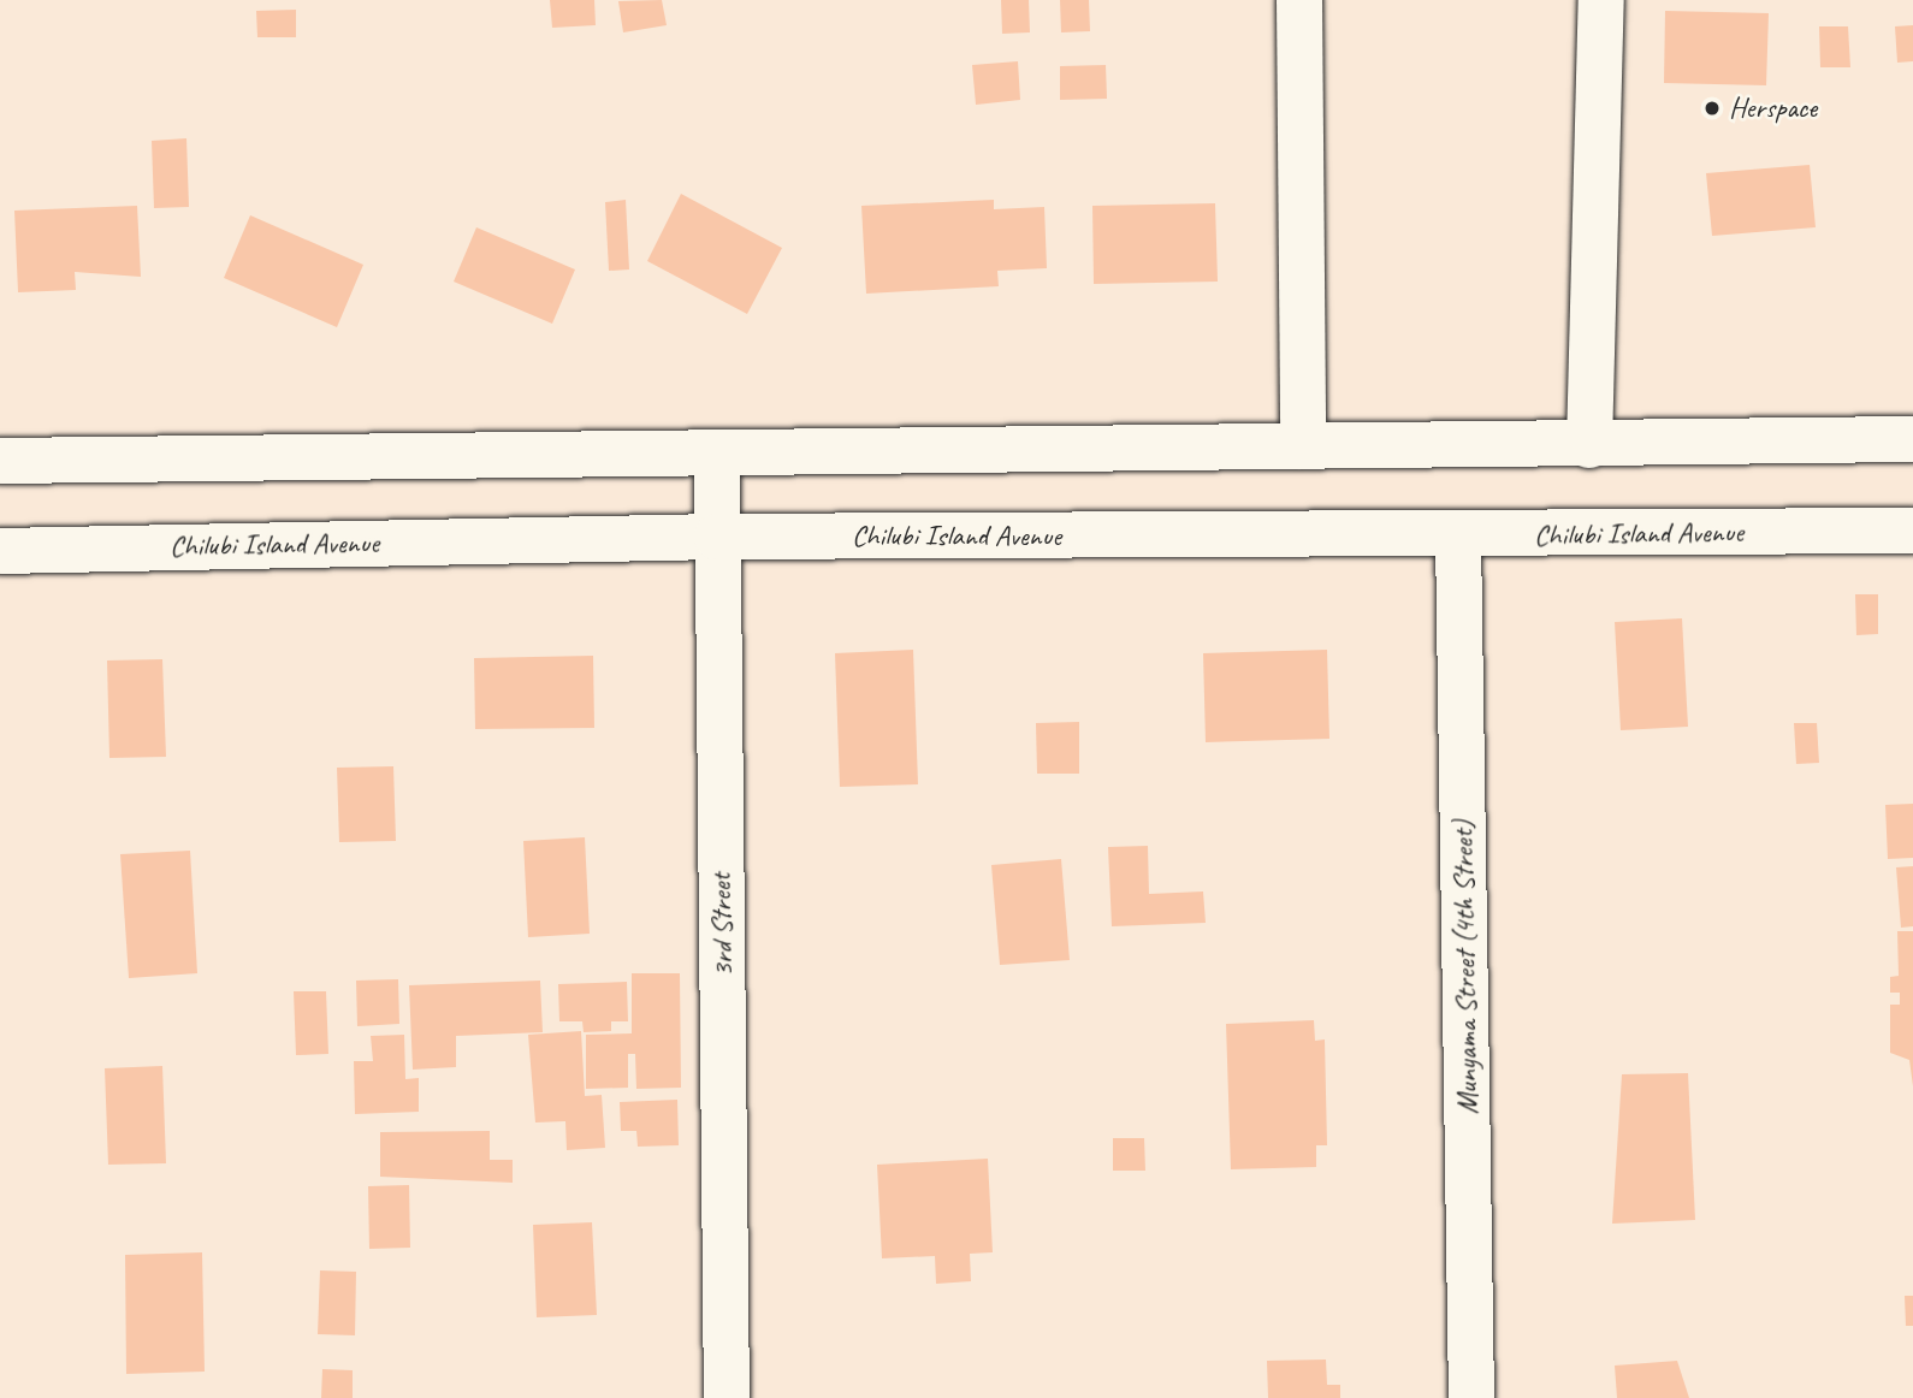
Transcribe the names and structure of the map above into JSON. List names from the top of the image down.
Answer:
{
  "streets": {
    "street": ["Chilubi Island Avenue", "3rd Street", "Munyama Street (4th Street)"]
  },
  "crossings": [
    ["Chilubi Island Avenue", "3rd Street"],
    ["Chilubi Island Avenue", "Munyama Street (4th Street)"]
  ],
  "places": ["Herspace"]
}
